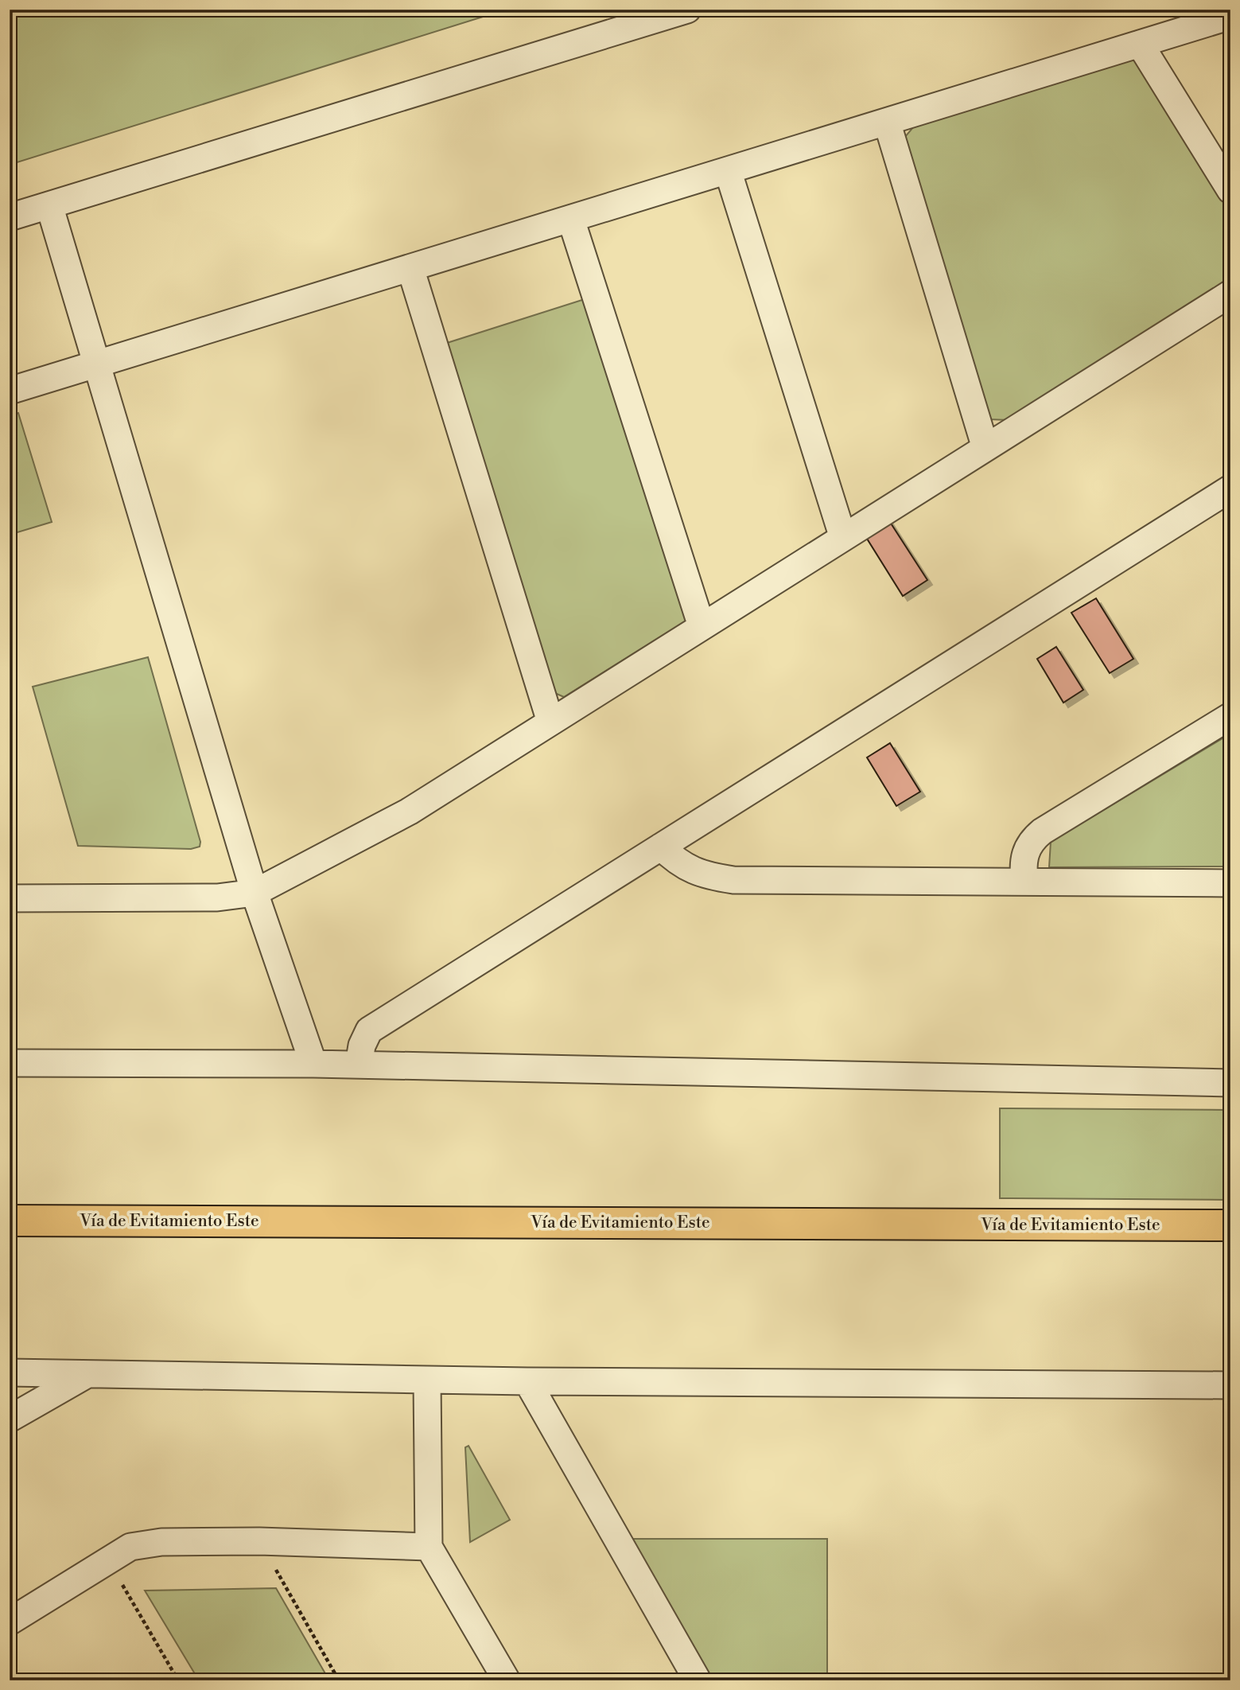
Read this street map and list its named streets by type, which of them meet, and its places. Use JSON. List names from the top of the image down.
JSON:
{
  "streets": {
    "highway": ["Vía de Evitamiento Este"]
  }
}
